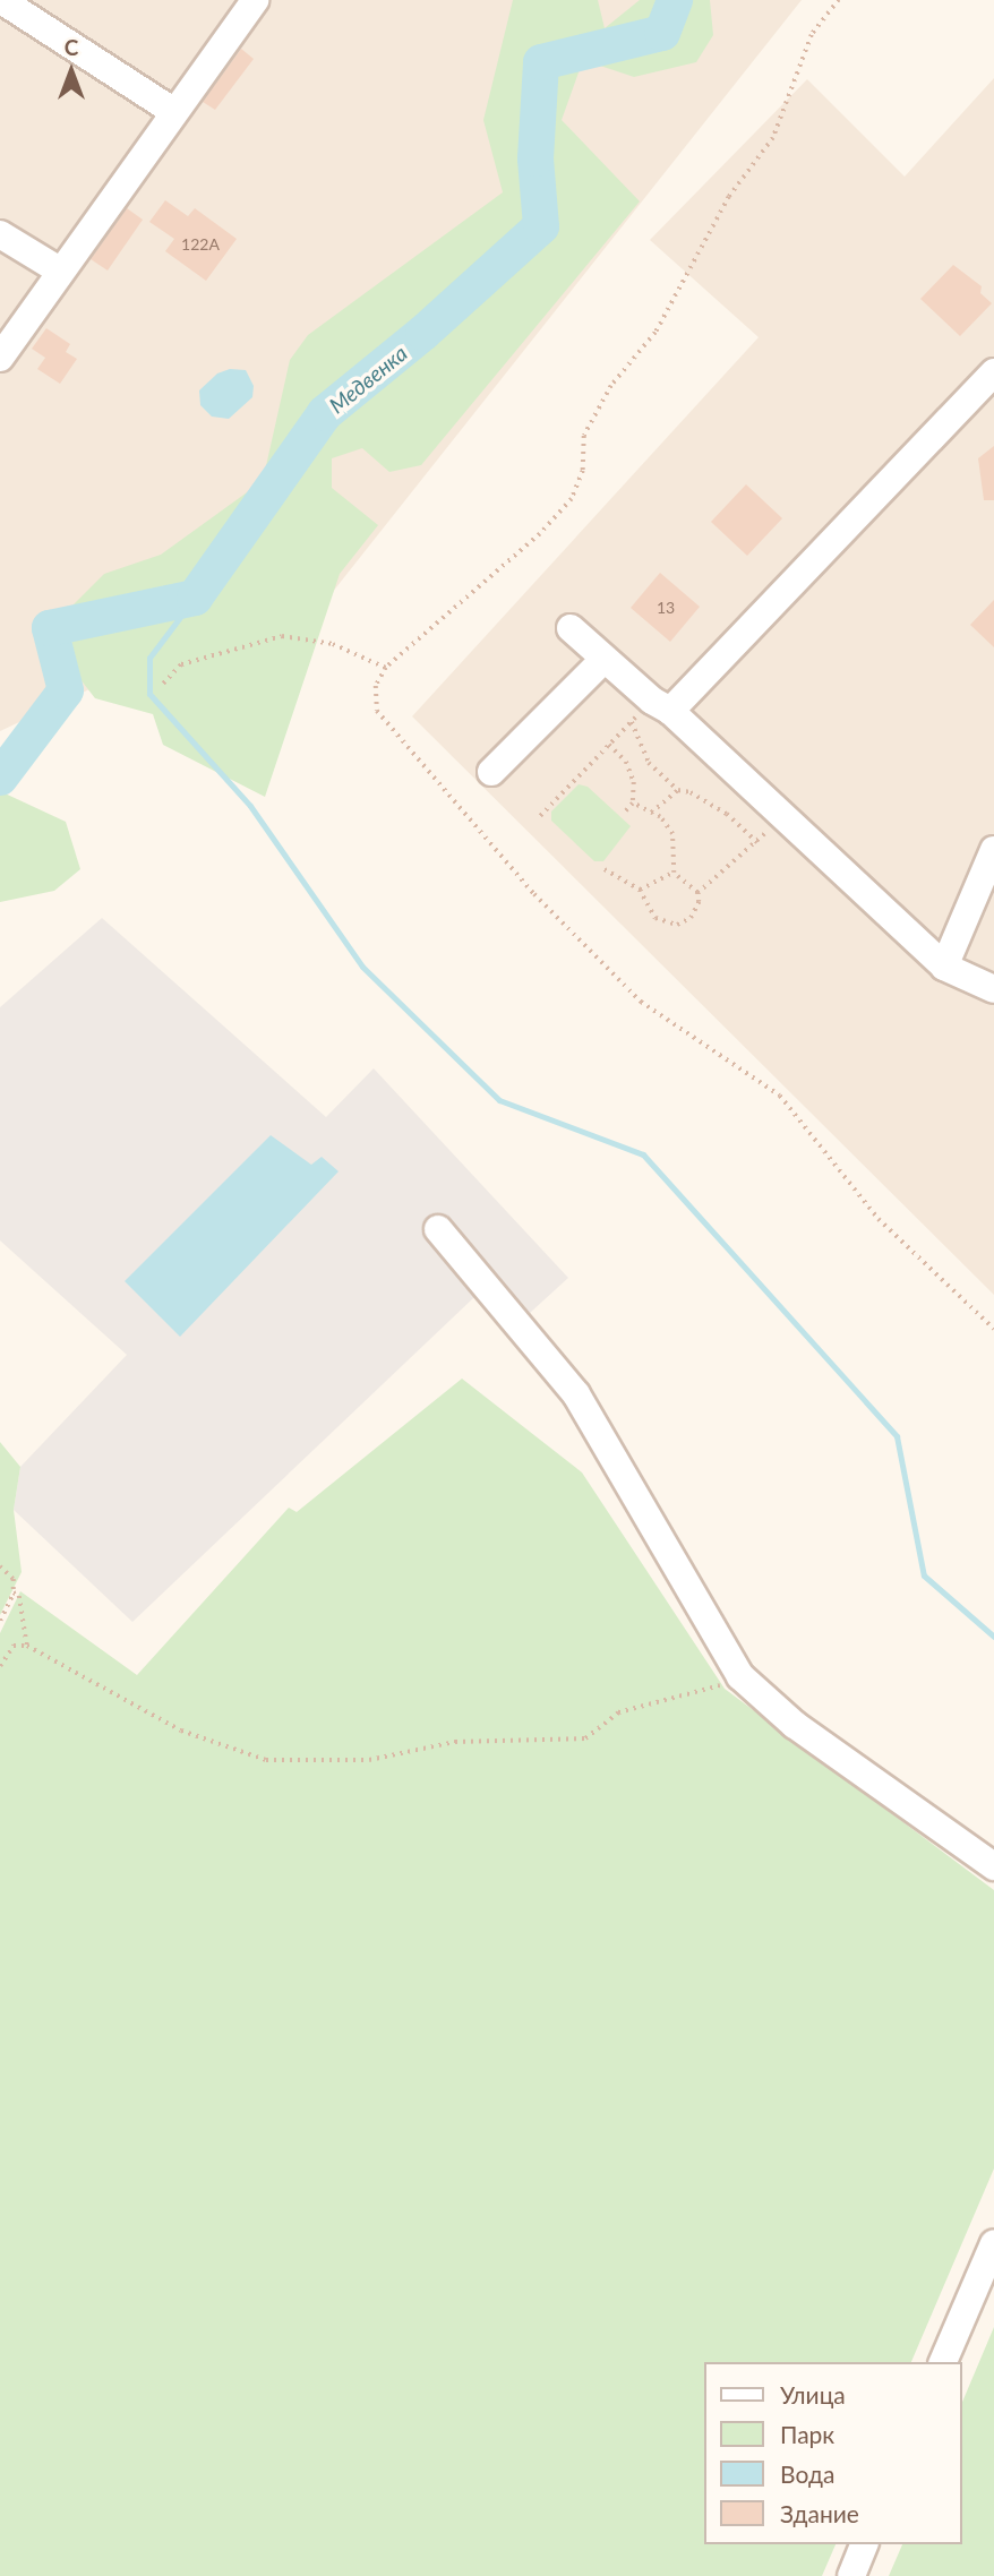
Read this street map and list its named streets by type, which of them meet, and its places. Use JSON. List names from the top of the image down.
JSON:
{
  "water": ["Медвенка"],
  "house_numbers": ["122А", "13"],
  "legend": [
    "Улица",
    "Парк",
    "Вода",
    "Здание"
  ],
  "north": "top"
}
